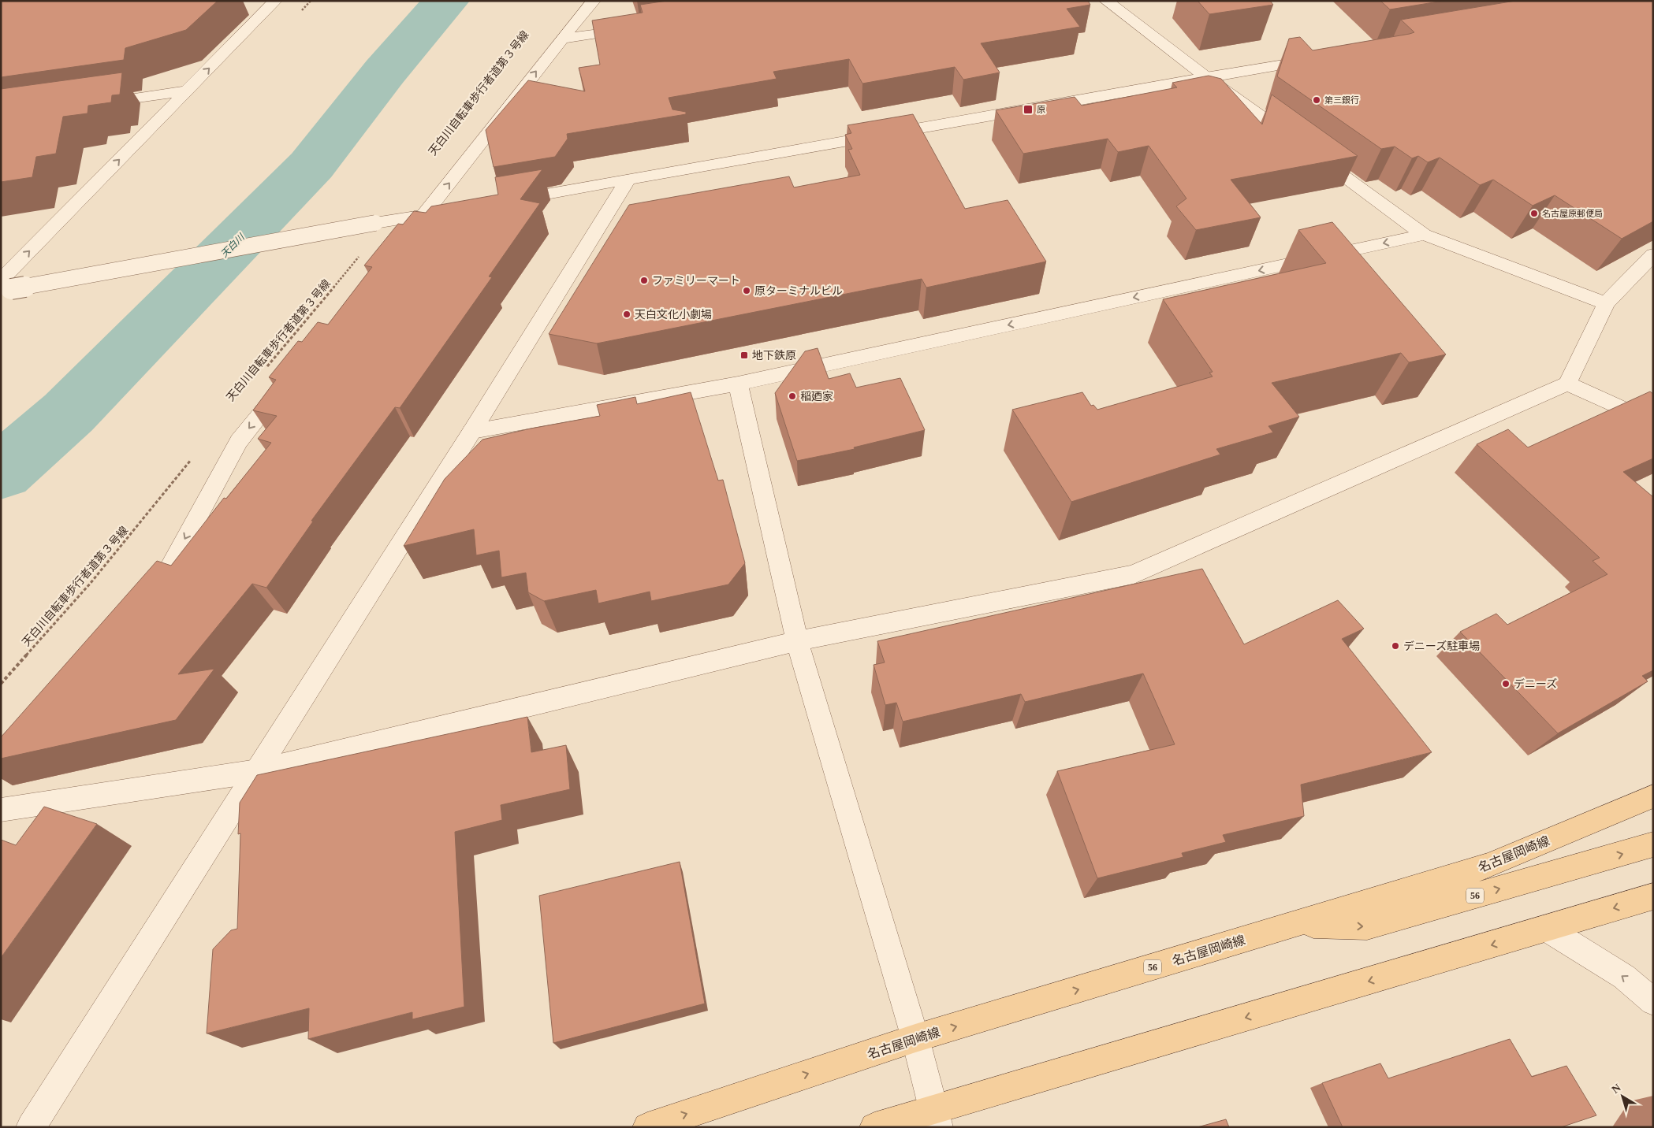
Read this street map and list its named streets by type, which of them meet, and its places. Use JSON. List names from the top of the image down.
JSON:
{
  "streets": {
    "main road": ["名古屋岡崎線", "56"],
    "path": ["天白川自転車歩行者道第３号線"]
  },
  "crossings": [
    ["名古屋岡崎線", "56"]
  ],
  "water": ["天白川"],
  "places": {
    "other": [
      "第三銀行",
      "名古屋原郵便局",
      "ファミリーマート",
      "原ターミナルビル",
      "天白文化小劇場",
      "稲廼家",
      "デニーズ駐車場",
      "デニーズ"
    ],
    "transit": ["原", "地下鉄原"]
  },
  "north": "top left"
}
